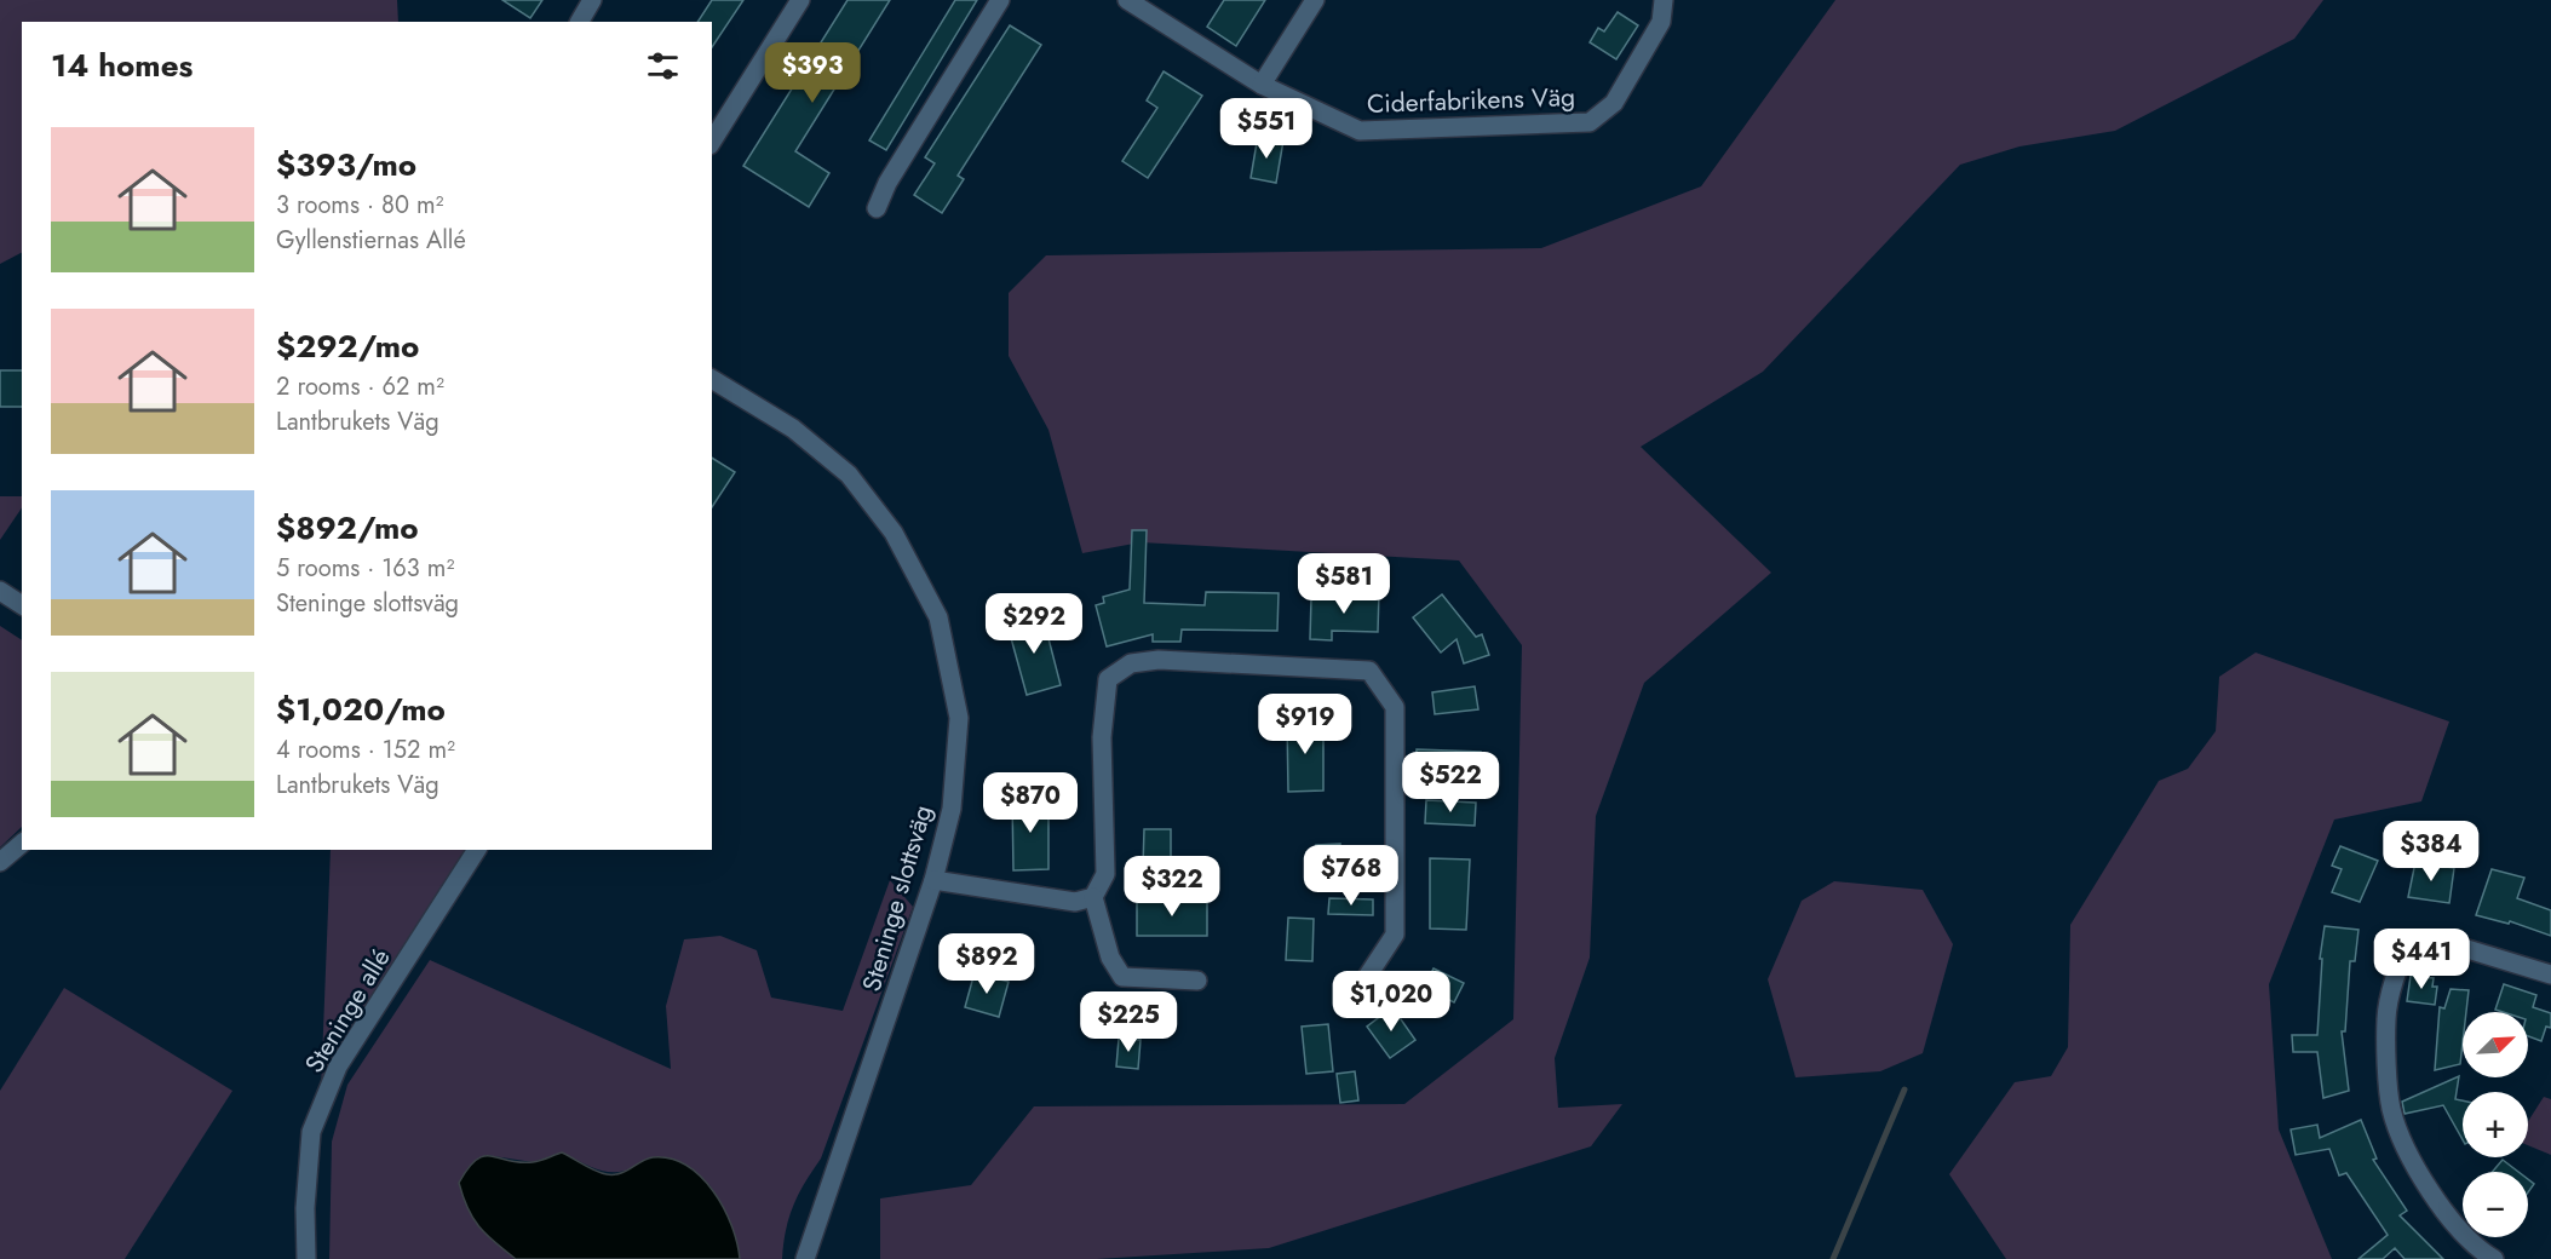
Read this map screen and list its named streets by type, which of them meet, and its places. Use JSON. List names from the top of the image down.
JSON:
{
  "streets": {
    "street": ["Ciderfabrikens Väg", "Steninge slottsväg", "Steninge allé"]
  },
  "north": "top right",
  "page": {
    "heading": "14 homes",
    "price": [
      "$393",
      "$551",
      "$581",
      "$292",
      "$919",
      "$522",
      "$870",
      "$384",
      "$768",
      "$322",
      "$441",
      "$892",
      "$1,020",
      "$225"
    ],
    "list": [
      {
        "name": "$393/mo",
        "note": "3 rooms · 80 m² · Gyllenstiernas Allé"
      },
      {
        "name": "$292/mo",
        "note": "2 rooms · 62 m² · Lantbrukets Väg"
      },
      {
        "name": "$892/mo",
        "note": "5 rooms · 163 m² · Steninge slottsväg"
      },
      {
        "name": "$1,020/mo",
        "note": "4 rooms · 152 m² · Lantbrukets Väg"
      }
    ],
    "map_buttons": ["+", "−"]
  }
}
